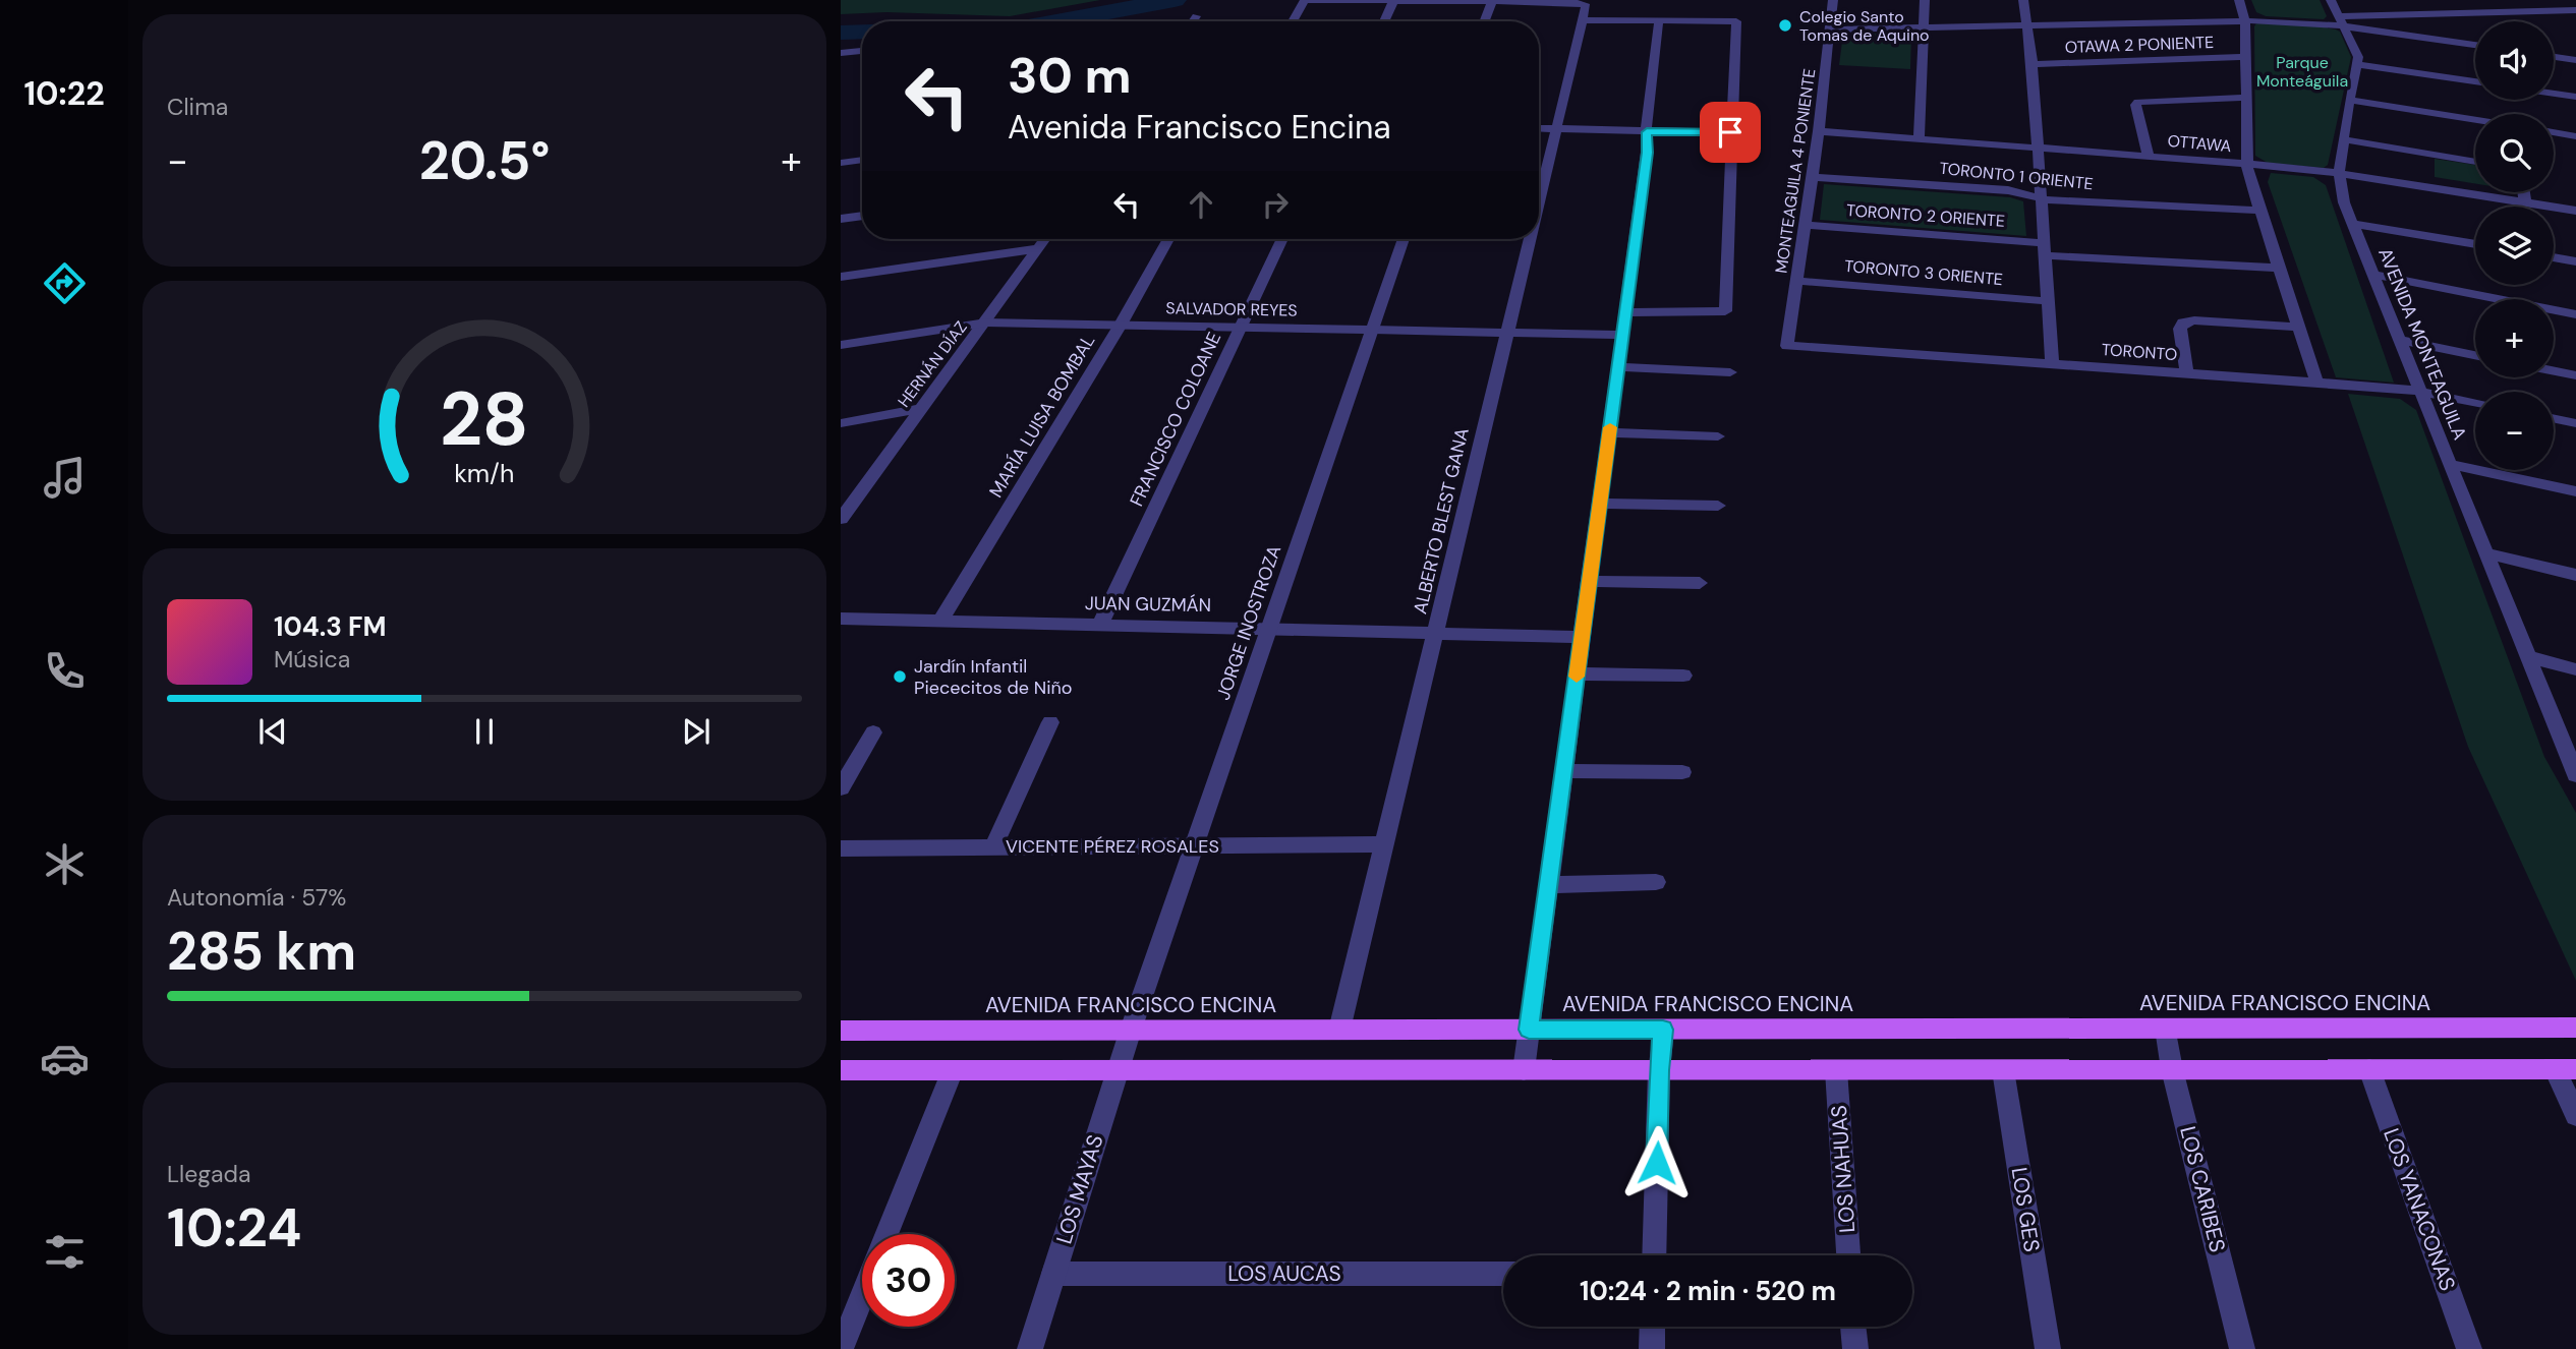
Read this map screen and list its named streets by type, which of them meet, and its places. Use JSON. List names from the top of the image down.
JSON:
{
  "streets": {
    "main road": ["AVENIDA FRANCISCO ENCINA"],
    "street": [
      "OTAWA 2 PONIENTE",
      "OTTAWA",
      "MONTEAGUILA 4 PONIENTE",
      "TORONTO 1 ORIENTE",
      "TORONTO 2 ORIENTE",
      "TORONTO 3 ORIENTE",
      "SALVADOR REYES",
      "AVENIDA MONTEAGUILA",
      "TORONTO",
      "HERNÁN DÍAZ",
      "MARÍA LUISA BOMBAL",
      "FRANCISCO COLOANE",
      "ALBERTO BLEST GANA",
      "JUAN GUZMÁN",
      "JORGE INOSTROZA",
      "VICENTE PÉREZ ROSALES",
      "LOS NAHUAS",
      "LOS MAYAS",
      "LOS CARIBES",
      "LOS GES",
      "LOS YANACONAS",
      "LOS AUCAS"
    ]
  },
  "crossings": [
    ["OTTAWA", "MONTEAGUILA 4 PONIENTE"],
    ["OTTAWA", "AVENIDA MONTEAGUILA"],
    ["MONTEAGUILA 4 PONIENTE", "TORONTO 1 ORIENTE"],
    ["MONTEAGUILA 4 PONIENTE", "TORONTO 2 ORIENTE"],
    ["MONTEAGUILA 4 PONIENTE", "TORONTO 3 ORIENTE"],
    ["MONTEAGUILA 4 PONIENTE", "TORONTO"],
    ["SALVADOR REYES", "HERNÁN DÍAZ"],
    ["SALVADOR REYES", "MARÍA LUISA BOMBAL"],
    ["SALVADOR REYES", "FRANCISCO COLOANE"],
    ["SALVADOR REYES", "ALBERTO BLEST GANA"],
    ["SALVADOR REYES", "JORGE INOSTROZA"],
    ["AVENIDA MONTEAGUILA", "TORONTO"],
    ["MARÍA LUISA BOMBAL", "JUAN GUZMÁN"],
    ["FRANCISCO COLOANE", "JUAN GUZMÁN"],
    ["ALBERTO BLEST GANA", "JUAN GUZMÁN"],
    ["ALBERTO BLEST GANA", "VICENTE PÉREZ ROSALES"],
    ["ALBERTO BLEST GANA", "AVENIDA FRANCISCO ENCINA"],
    ["JUAN GUZMÁN", "JORGE INOSTROZA"],
    ["JORGE INOSTROZA", "VICENTE PÉREZ ROSALES"],
    ["JORGE INOSTROZA", "AVENIDA FRANCISCO ENCINA"],
    ["JORGE INOSTROZA", "LOS MAYAS"],
    ["AVENIDA FRANCISCO ENCINA", "LOS MAYAS"],
    ["AVENIDA FRANCISCO ENCINA", "LOS CARIBES"],
    ["LOS MAYAS", "LOS AUCAS"]
  ],
  "parks": ["Parque Monteáguila"],
  "places": ["Colegio Santo Tomas de Aquino", "Jardín Infantil Piececitos de Niño"],
  "page": {
    "tabs": "10:22",
    "tile": [
      "Clima",
      ["Autonomía · 57%", "285 km"],
      ["Llegada", "10:24"]
    ],
    "map_buttons": ["+", "−"],
    "turn": ["30 m", "Avenida Francisco Encina"],
    "heat": ["−", "20.5°", "+"],
    "song": ["104.3 FM", "Música"],
    "limit": "30",
    "trip": "10:24 · 2 min · 520 m",
    "gauge": ["28", "km/h"]
  }
}
